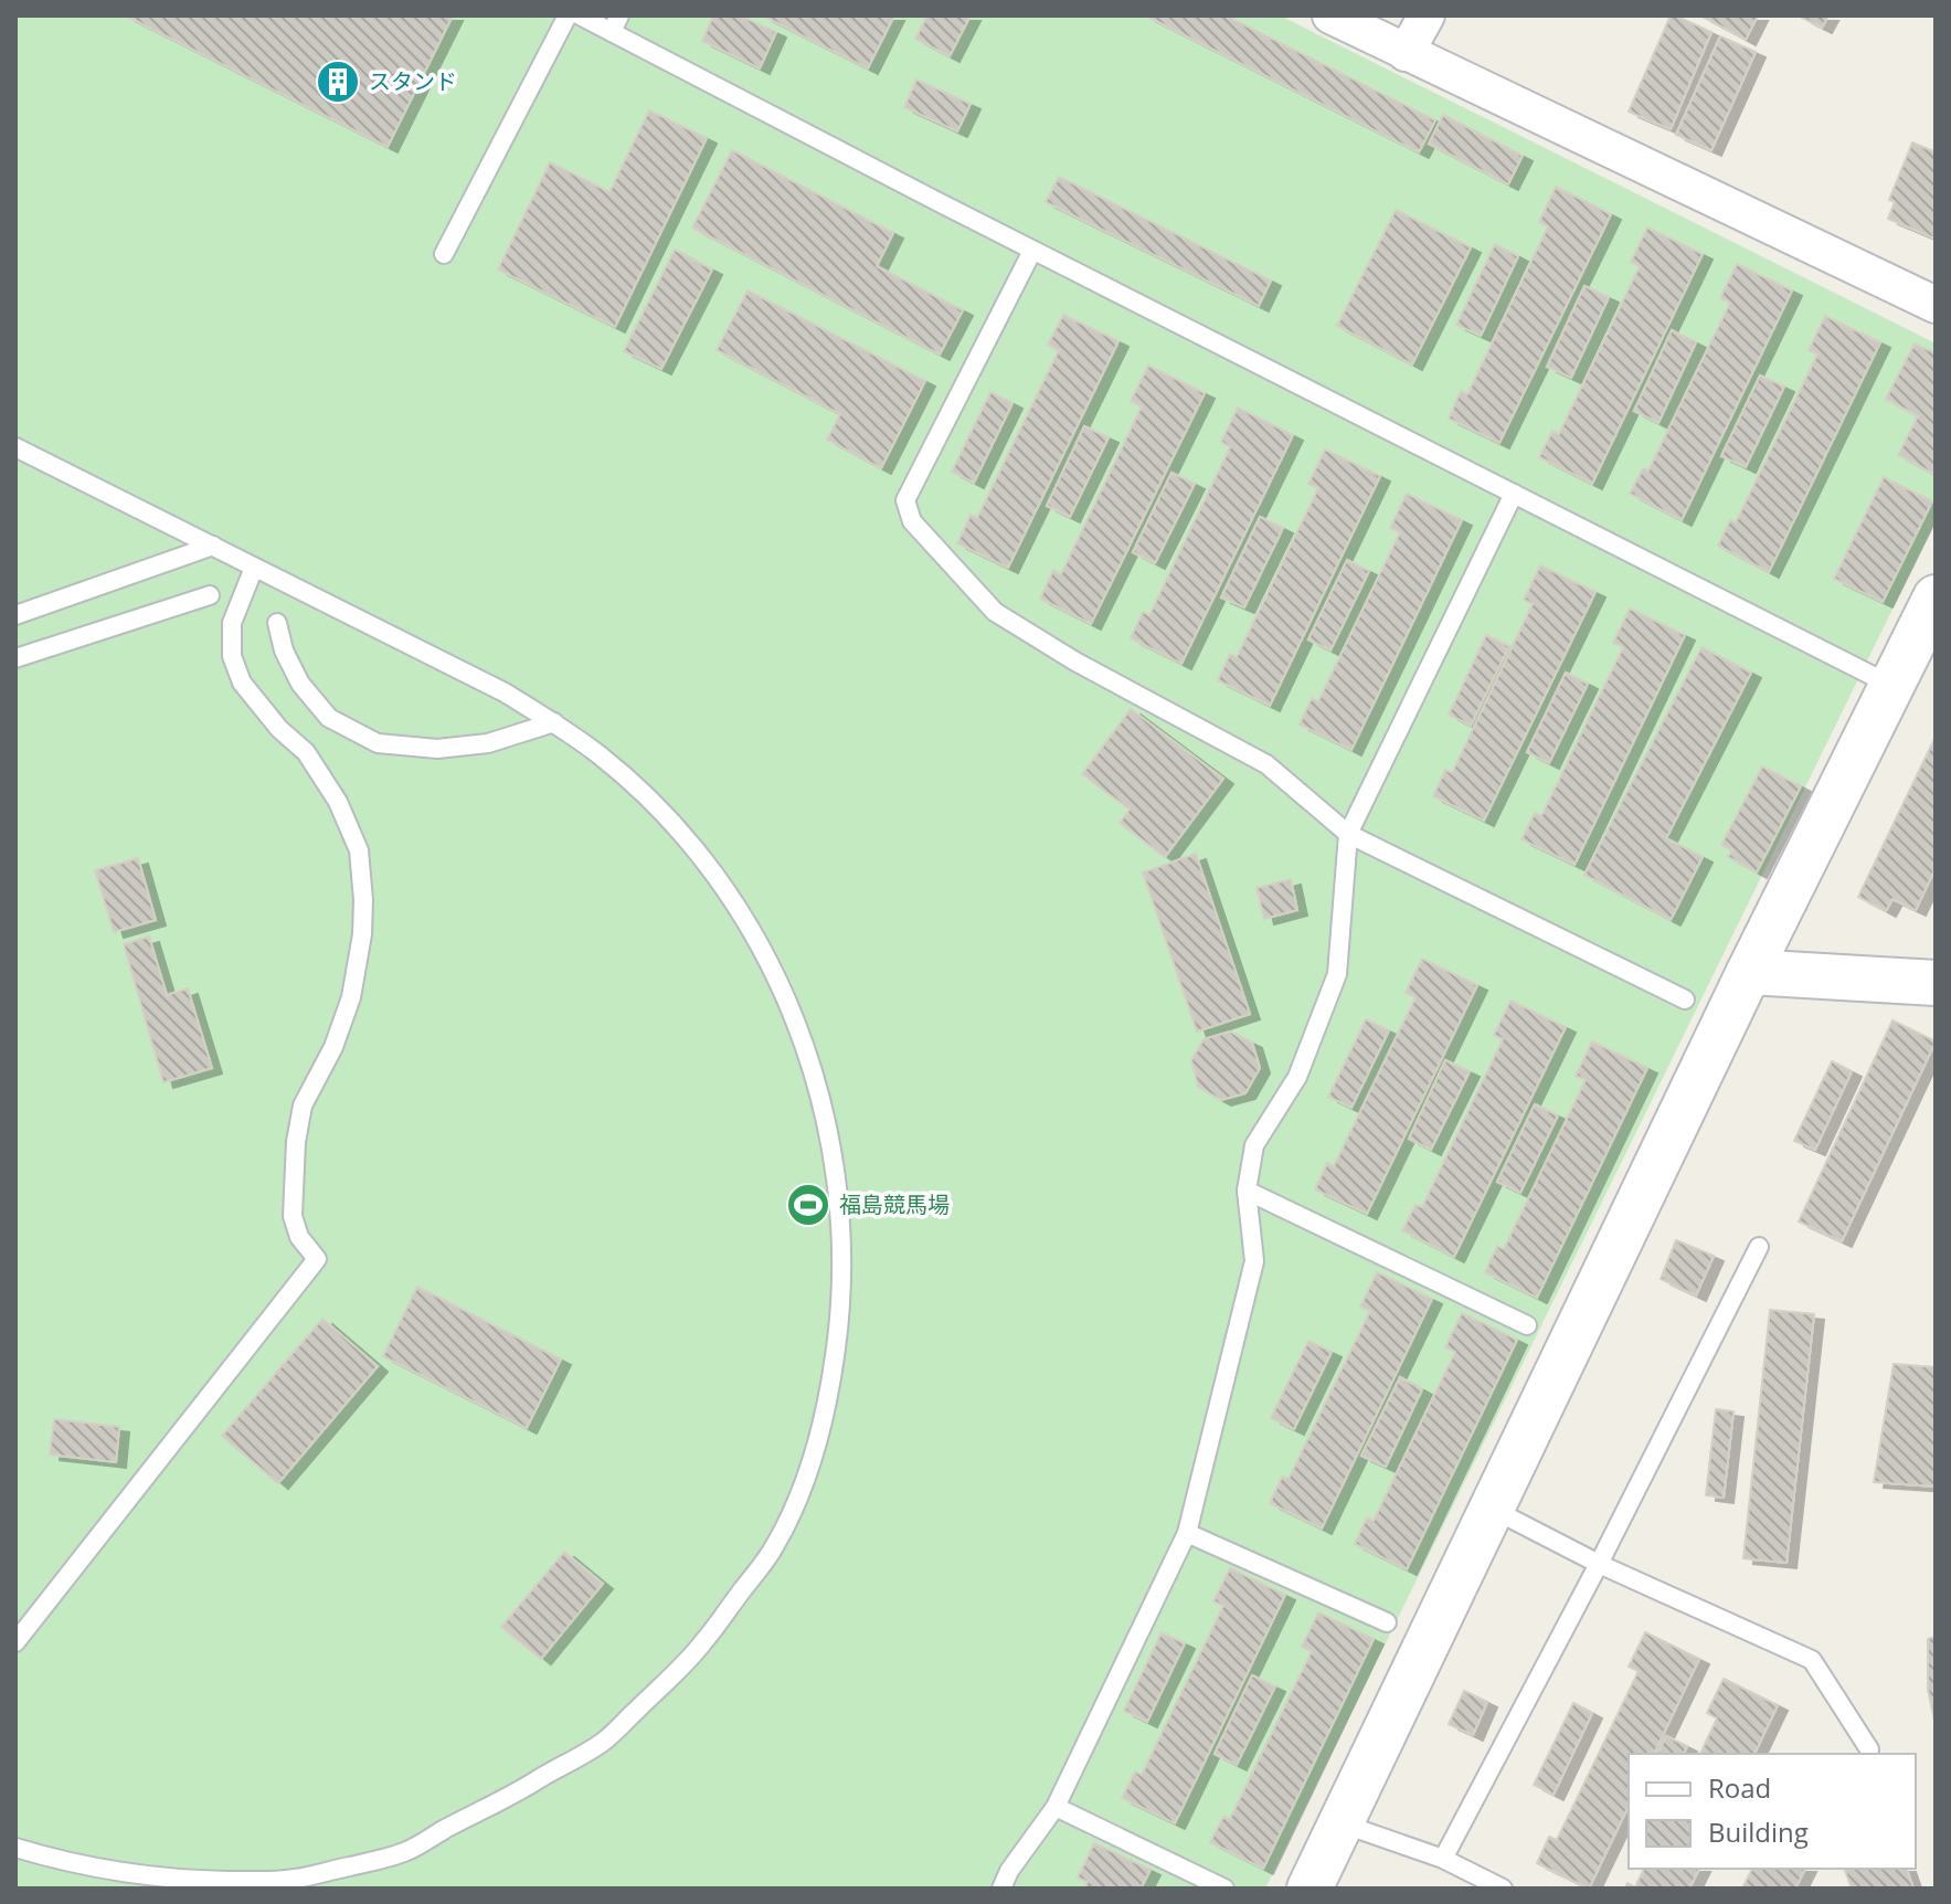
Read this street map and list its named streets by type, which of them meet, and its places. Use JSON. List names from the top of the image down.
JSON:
{
  "places": {
    "building": ["スタンド"],
    "sports": ["福島競馬場"]
  },
  "legend": ["Road", "Building"]
}
